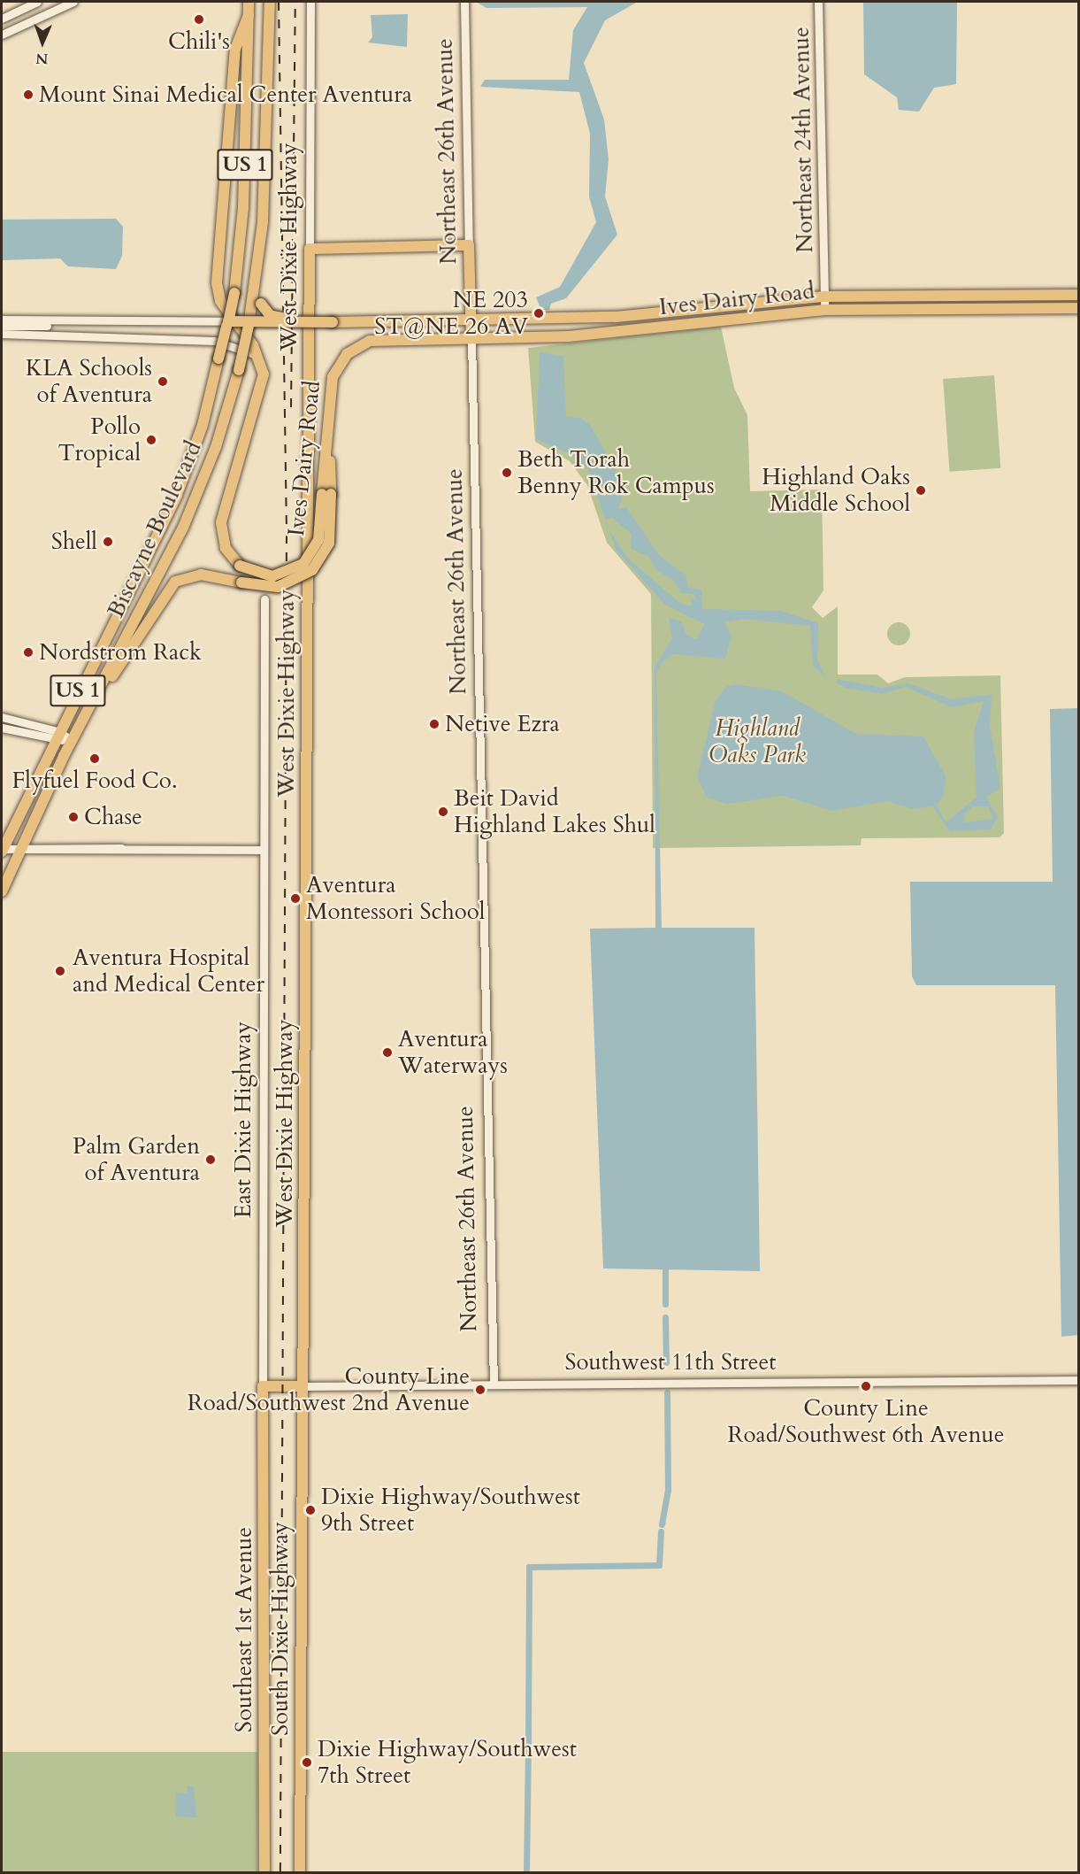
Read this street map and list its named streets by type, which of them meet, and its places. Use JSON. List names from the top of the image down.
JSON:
{
  "streets": {
    "main road": [
      "Northeast 26th Avenue",
      "US 1",
      "West Dixie Highway",
      "Ives Dairy Road",
      "Biscayne Boulevard",
      "Southwest 11th Street",
      "South Dixie Highway",
      "Southeast 1st Avenue"
    ],
    "street": ["Northeast 24th Avenue", "East Dixie Highway"]
  },
  "crossings": [
    ["Northeast 24th Avenue", "Ives Dairy Road"],
    ["Northeast 26th Avenue", "Ives Dairy Road"],
    ["Northeast 26th Avenue", "Southwest 11th Street"],
    ["US 1", "Biscayne Boulevard"],
    ["West Dixie Highway", "Southwest 11th Street"],
    ["West Dixie Highway", "South Dixie Highway"],
    ["Ives Dairy Road", "Biscayne Boulevard"],
    ["East Dixie Highway", "Southwest 11th Street"],
    ["East Dixie Highway", "Southeast 1st Avenue"],
    ["Southwest 11th Street", "South Dixie Highway"],
    ["Southwest 11th Street", "Southeast 1st Avenue"]
  ],
  "parks": ["Highland Oaks Park"],
  "places": [
    "Chili's",
    "Mount Sinai Medical Center Aventura",
    "NE 203 ST@NE 26 AV",
    "KLA Schools of Aventura",
    "Pollo Tropical",
    "Beth Torah Benny Rok Campus",
    "Highland Oaks Middle School",
    "Shell",
    "Nordstrom Rack",
    "Netive Ezra",
    "Flyfuel Food Co.",
    "Beit David Highland Lakes Shul",
    "Chase",
    "Aventura Montessori School",
    "Aventura Hospital and Medical Center",
    "Aventura Waterways",
    "Palm Garden of Aventura",
    "County Line Road/Southwest 6th Avenue",
    "County Line Road/Southwest 2nd Avenue",
    "Dixie Highway/Southwest 9th Street",
    "Dixie Highway/Southwest 7th Street"
  ],
  "north": "bottom"
}
